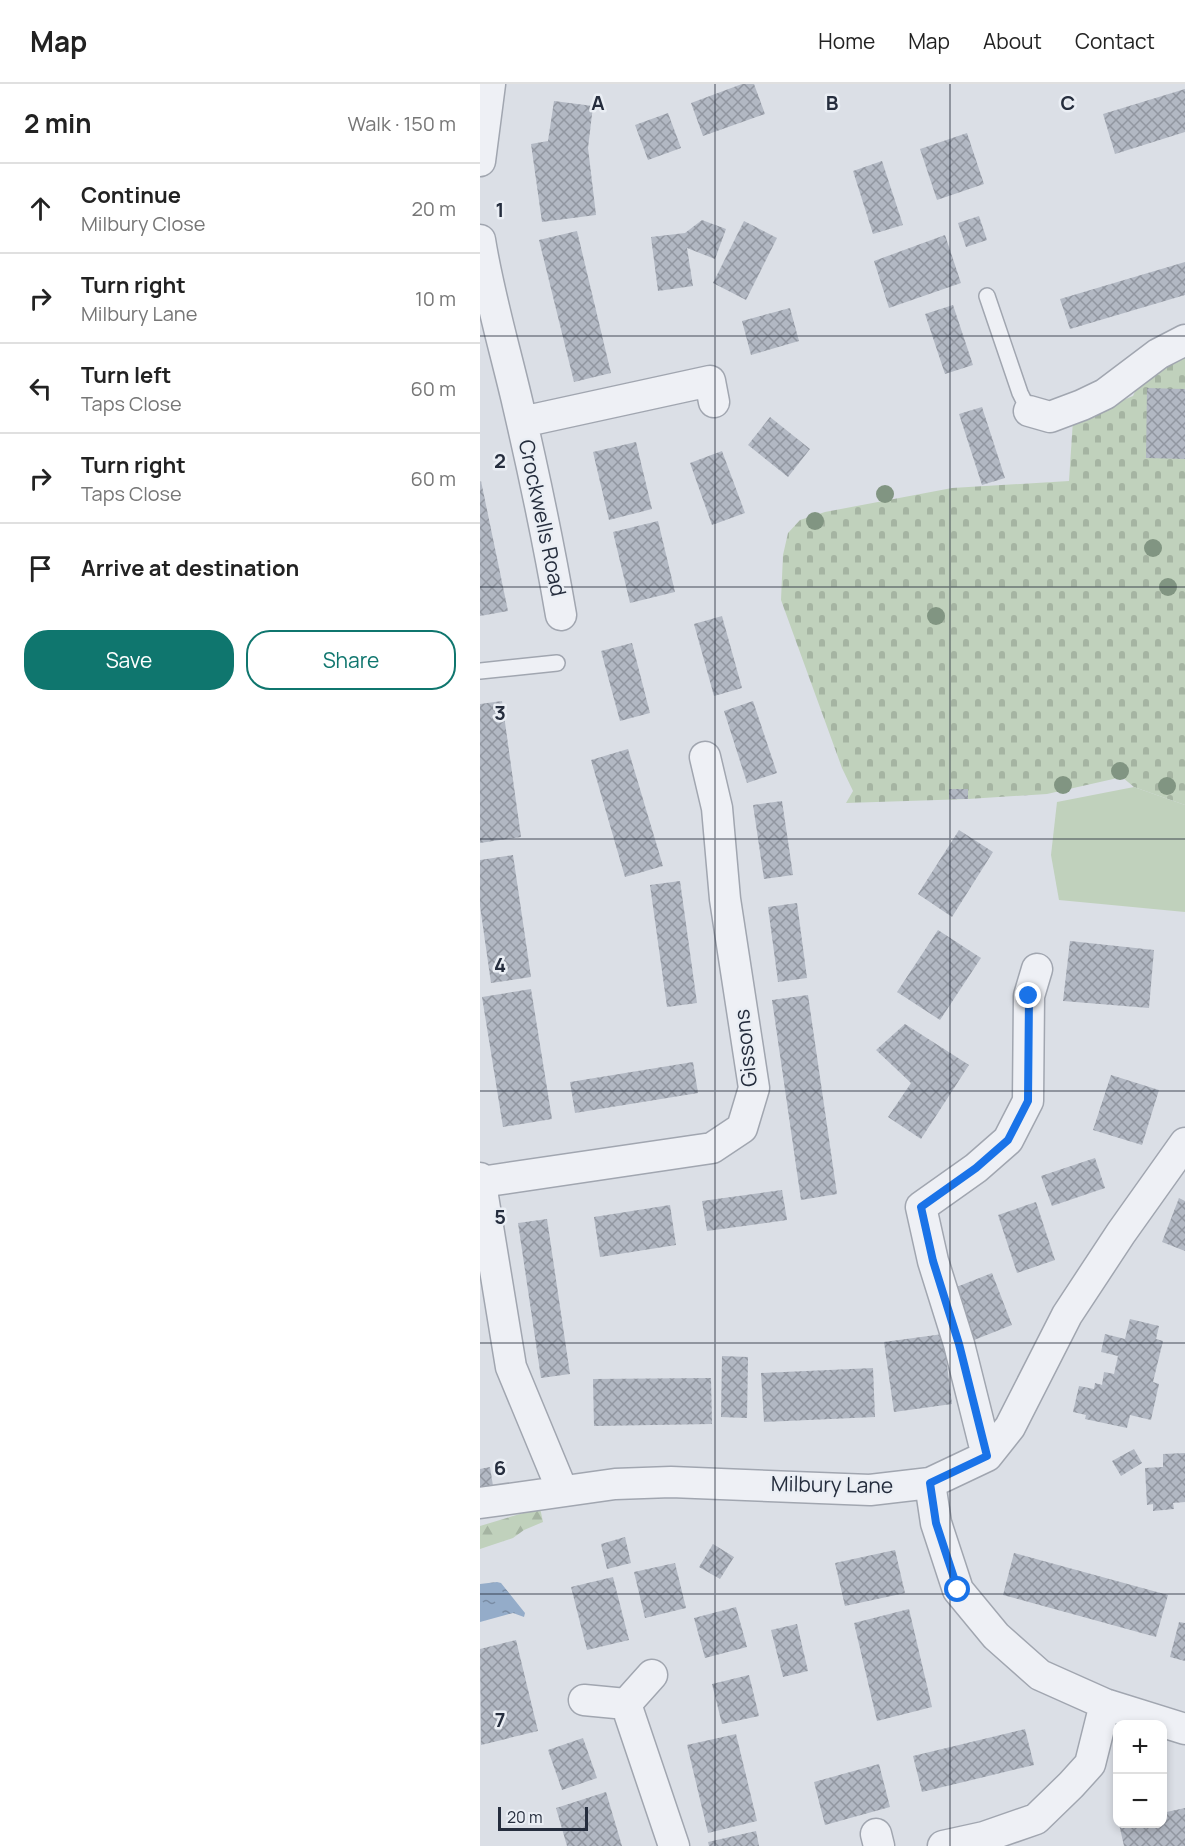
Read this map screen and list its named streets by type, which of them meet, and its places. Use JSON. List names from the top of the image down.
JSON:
{
  "streets": {
    "street": ["Crockwells Road", "Gissons", "Milbury Lane"]
  },
  "scale_bar": "20 m",
  "page": {
    "header": "Map",
    "nav": [
      "Home",
      "Map",
      "About",
      "Contact"
    ],
    "heading": ["2 min", "Walk · 150 m"],
    "list": [
      ["Continue", "Milbury Close", "20 m"],
      ["Turn right", "Milbury Lane", "10 m"],
      ["Turn left", "Taps Close", "60 m"],
      ["Turn right", "Taps Close", "60 m"],
      "Arrive at destination"
    ],
    "buttons": ["Save", "Share"],
    "map_buttons": ["+", "−"],
    "scale": "20 m"
  },
  "grid": {
    "columns": ["A", "B", "C"],
    "rows": [
      "1",
      "2",
      "3",
      "4",
      "5",
      "6",
      "7"
    ]
  }
}
